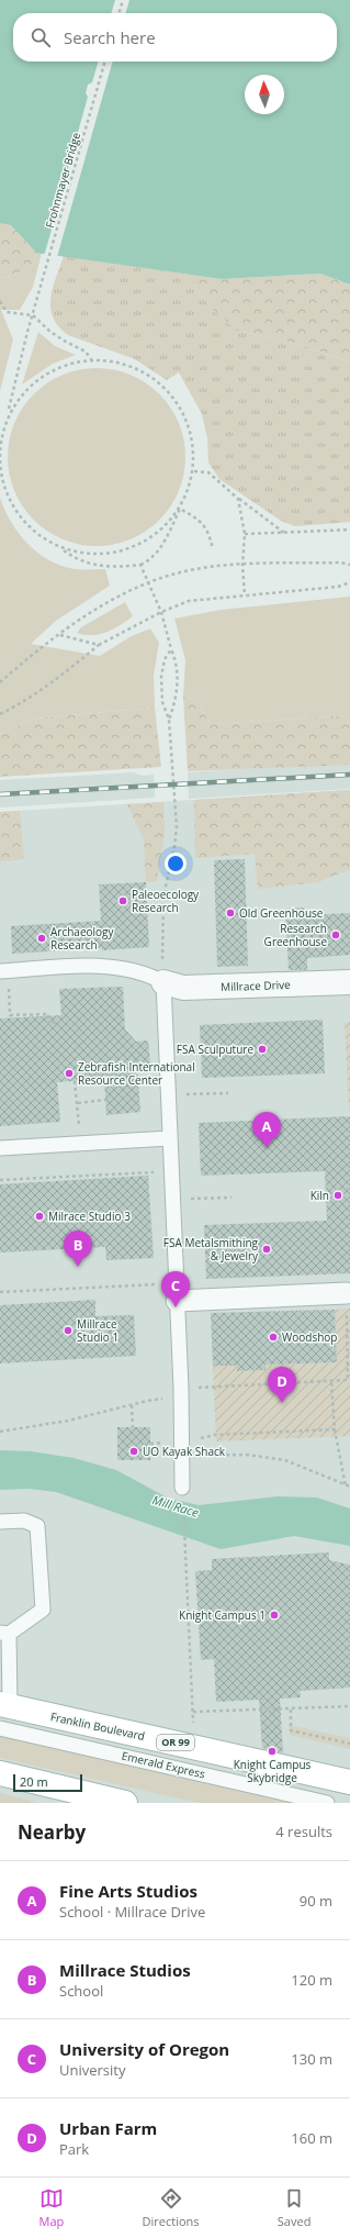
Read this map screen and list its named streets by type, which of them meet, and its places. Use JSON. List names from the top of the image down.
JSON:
{
  "streets": {
    "main road": ["Franklin Boulevard", "OR 99"],
    "street": ["Millrace Drive"],
    "lane": ["Emerald Express"],
    "path": ["Frohnmayer Bridge"]
  },
  "water": ["Mill Race"],
  "places": [
    "Paleoecology Research",
    "Old Greenhouse",
    "Research Greenhouse",
    "Archaeology Research",
    "FSA Sculputure",
    "Zebrafish International Resource Center",
    "Kiln",
    "Milrace Studio 3",
    "FSA Metalsmithing & Jewelry",
    "Millrace Studio 1",
    "Woodshop",
    "UO Kayak Shack",
    "Knight Campus 1",
    "Knight Campus Skybridge"
  ],
  "scale_bar": "20 m",
  "north": "top",
  "page": {
    "search": "Search here",
    "pins": [
      "A",
      "B",
      "C",
      "D"
    ],
    "scale": "20 m",
    "heading": ["Nearby", "4 results"],
    "list": [
      {
        "mark": "A",
        "name": "Fine Arts Studios",
        "note": "School · Millrace Drive",
        "value": "90 m"
      },
      {
        "mark": "B",
        "name": "Millrace Studios",
        "note": "School",
        "value": "120 m"
      },
      {
        "mark": "C",
        "name": "University of Oregon",
        "note": "University",
        "value": "130 m"
      },
      {
        "mark": "D",
        "name": "Urban Farm",
        "note": "Park",
        "value": "160 m"
      }
    ],
    "nav": ["Map", "Directions", "Saved"]
  }
}
